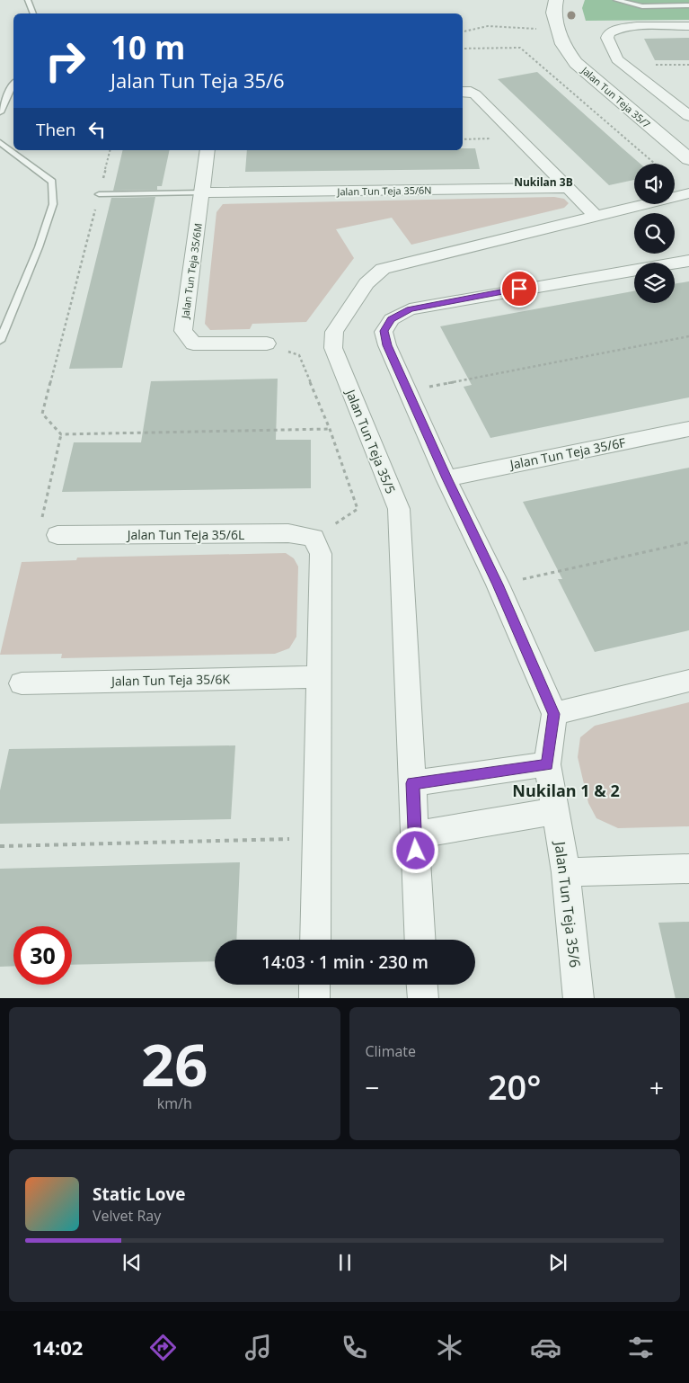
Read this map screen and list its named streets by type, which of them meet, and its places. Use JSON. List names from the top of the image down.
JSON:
{
  "streets": {
    "street": [
      "Jalan Tun Teja 35/7",
      "Jalan Tun Teja 35/6N",
      "Jalan Tun Teja 35/6M",
      "Jalan Tun Teja 35/5",
      "Jalan Tun Teja 35/6F",
      "Jalan Tun Teja 35/6L",
      "Jalan Tun Teja 35/6K",
      "Jalan Tun Teja 35/6"
    ]
  },
  "crossings": [
    ["Jalan Tun Teja 35/6N", "Jalan Tun Teja 35/6M"]
  ],
  "districts": ["Nukilan 3B", "Nukilan 1 & 2"],
  "page": {
    "turn": ["10 m", "Jalan Tun Teja 35/6"],
    "then": "Then",
    "limit": "30",
    "trip": "14:03 · 1 min · 230 m",
    "tile": [
      ["26", "km/h"],
      "Climate"
    ],
    "heat": ["−", "20°", "+"],
    "song": ["Static Love", "Velvet Ray"],
    "tabs": "14:02"
  }
}
